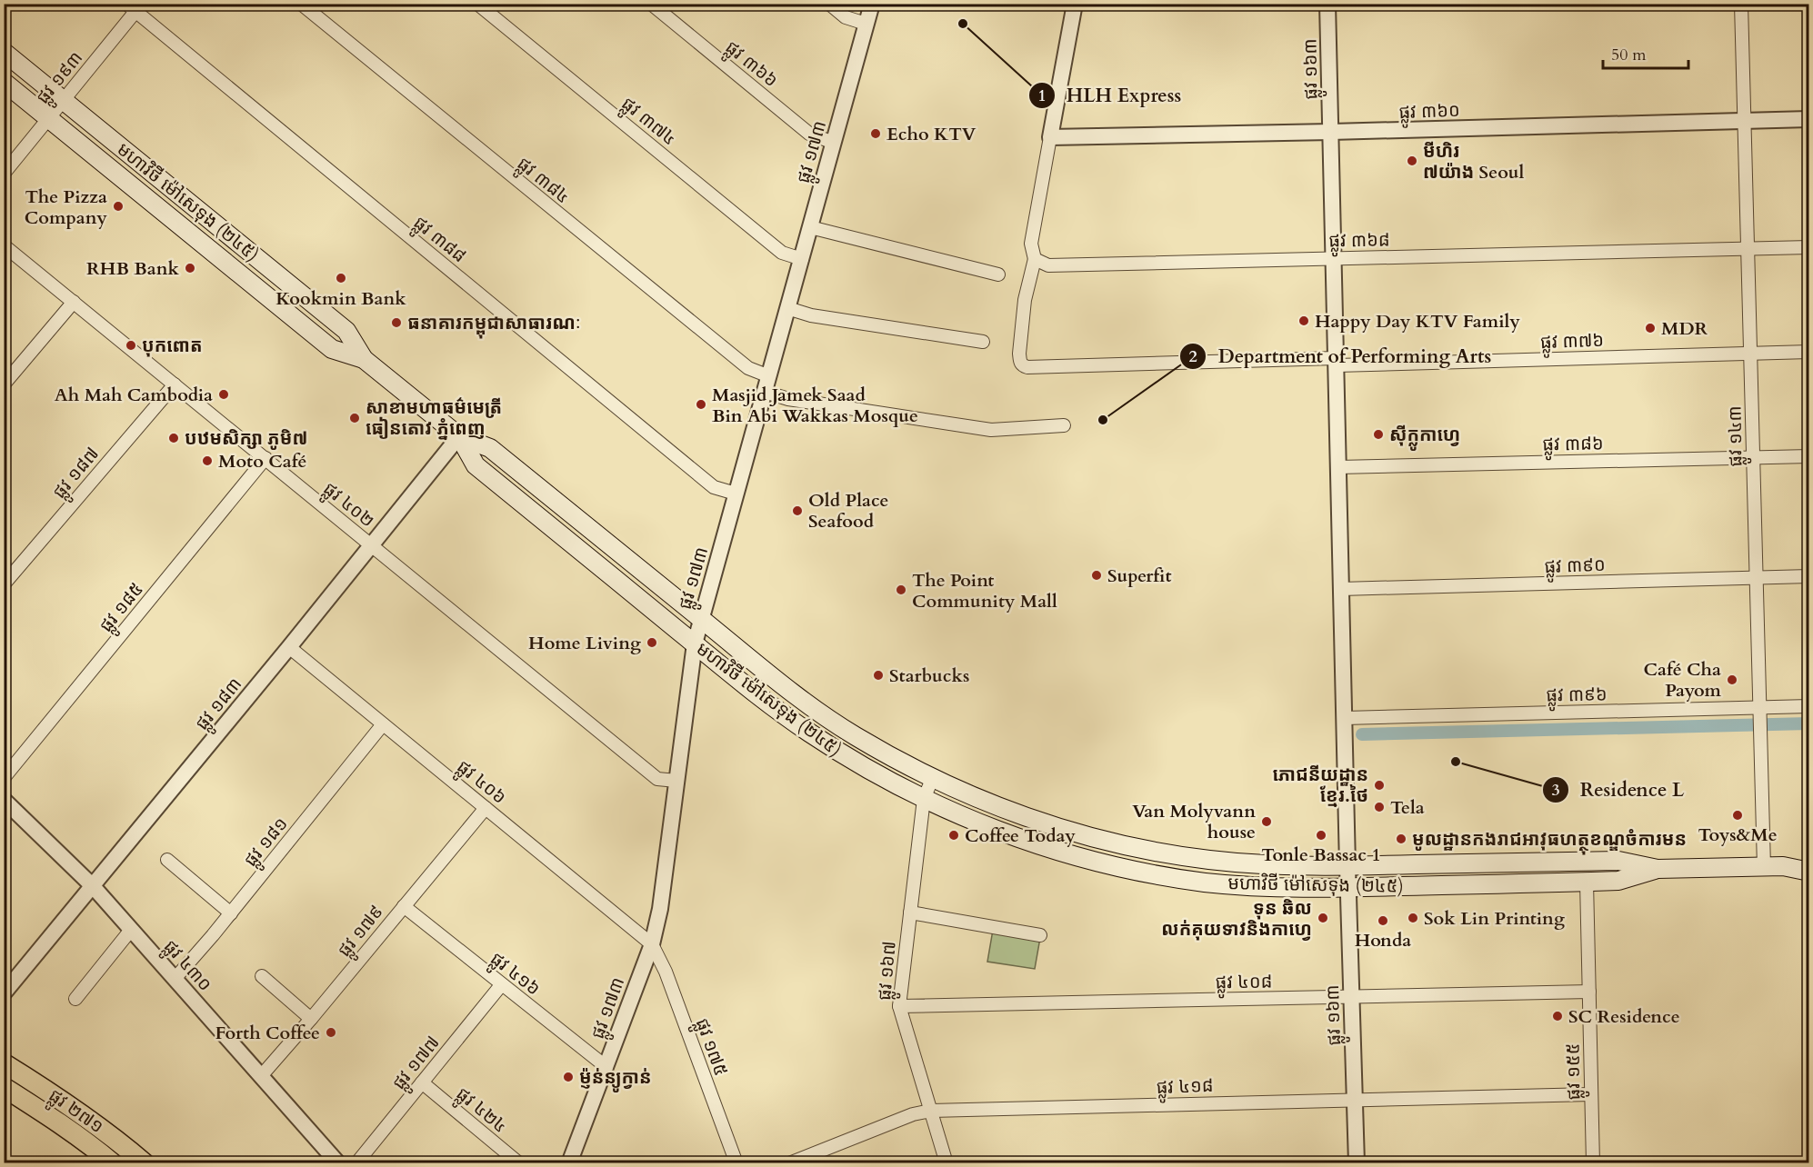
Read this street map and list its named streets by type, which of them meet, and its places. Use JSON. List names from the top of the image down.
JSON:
{
  "streets": {
    "main road": ["មហាវិថី ម៉ៅសេទុង (២៤៥)", "ផ្លូវ ២៧១"],
    "street": [
      "ផ្លូវ ៣៦៦",
      "ផ្លូវ ១៦៣",
      "ផ្លូវ ១៩៣",
      "ផ្លូវ ៣៦០",
      "ផ្លូវ ៣៧៤",
      "ផ្លូវ ១៧៣",
      "ផ្លូវ ៣៨៤",
      "ផ្លូវ ៣៨៨",
      "ផ្លូវ ៣៦៨",
      "ផ្លូវ ៣៧៦",
      "ផ្លូវ ១៤៣",
      "ផ្លូវ ៣៨៦",
      "ផ្លូវ ១៨៧",
      "ផ្លូវ ៤០២",
      "ផ្លូវ ៣៩០",
      "ផ្លូវ ១៨៥",
      "ផ្លូវ ៣៩៦",
      "ផ្លូវ ១៨៣",
      "ផ្លូវ ៤០៦",
      "ផ្លូវ ១៨១",
      "ផ្លូវ ១៧៩",
      "ផ្លូវ ៤៣០",
      "ផ្លូវ ១៦៧",
      "ផ្លូវ ៤១៦",
      "ផ្លូវ ៤០៨",
      "ផ្លូវ ១៧៥",
      "ផ្លូវ ១៧៧",
      "ផ្លូវ ១៥៥",
      "ផ្លូវ ៤១៨",
      "ផ្លូវ ៤២៤"
    ]
  },
  "crossings": [
    ["ផ្លូវ ៣៦៦", "ផ្លូវ ១៧៣"],
    ["ផ្លូវ ១៦៣", "ផ្លូវ ៣៦០"],
    ["ផ្លូវ ១៦៣", "មហាវិថី ម៉ៅសេទុង (២៤៥)"],
    ["ផ្លូវ ១៦៣", "ផ្លូវ ៣៦៨"],
    ["ផ្លូវ ១៦៣", "ផ្លូវ ៣៧៦"],
    ["ផ្លូវ ១៦៣", "ផ្លូវ ៣៨៦"],
    ["ផ្លូវ ១៦៣", "ផ្លូវ ៣៩០"],
    ["ផ្លូវ ១៦៣", "ផ្លូវ ៣៩៦"],
    ["ផ្លូវ ១៦៣", "ផ្លូវ ៤០៨"],
    ["ផ្លូវ ១៦៣", "ផ្លូវ ៤១៨"],
    ["ផ្លូវ ១៩៣", "មហាវិថី ម៉ៅសេទុង (២៤៥)"],
    ["ផ្លូវ ១៩៣", "ផ្លូវ ៣៨៨"],
    ["ផ្លូវ ៣៦០", "ផ្លូវ ១៤៣"],
    ["ផ្លូវ ៣៧៤", "ផ្លូវ ១៧៣"],
    ["ផ្លូវ ១៧៣", "ផ្លូវ ៣៨៤"],
    ["ផ្លូវ ១៧៣", "មហាវិថី ម៉ៅសេទុង (២៤៥)"],
    ["ផ្លូវ ១៧៣", "ផ្លូវ ៣៨៨"],
    ["ផ្លូវ ១៧៣", "ផ្លូវ ៤០២"],
    ["ផ្លូវ ១៧៣", "ផ្លូវ ៤០៦"],
    ["ផ្លូវ ១៧៣", "ផ្លូវ ៤១៦"],
    ["ផ្លូវ ១៧៣", "ផ្លូវ ១៧៥"],
    ["មហាវិថី ម៉ៅសេទុង (២៤៥)", "ផ្លូវ ១៤៣"],
    ["មហាវិថី ម៉ៅសេទុង (២៤៥)", "ផ្លូវ ១៨៣"],
    ["មហាវិថី ម៉ៅសេទុង (២៤៥)", "ផ្លូវ ១៦៧"],
    ["មហាវិថី ម៉ៅសេទុង (២៤៥)", "ផ្លូវ ១៥៥"],
    ["ផ្លូវ ៣៦៨", "ផ្លូវ ៣៧៦"],
    ["ផ្លូវ ៣៦៨", "ផ្លូវ ១៤៣"],
    ["ផ្លូវ ៣៧៦", "ផ្លូវ ១៤៣"],
    ["ផ្លូវ ១៤៣", "ផ្លូវ ៣៨៦"],
    ["ផ្លូវ ១៤៣", "ផ្លូវ ៣៩០"],
    ["ផ្លូវ ១៤៣", "ផ្លូវ ៣៩៦"],
    ["ផ្លូវ ១៨៧", "ផ្លូវ ៤០២"],
    ["ផ្លូវ ៤០២", "ផ្លូវ ១៨៥"],
    ["ផ្លូវ ៤០២", "ផ្លូវ ១៨៣"],
    ["ផ្លូវ ១៨៣", "ផ្លូវ ៤០៦"],
    ["ផ្លូវ ១៨៣", "ផ្លូវ ៤៣០"],
    ["ផ្លូវ ៤០៦", "ផ្លូវ ១៨១"],
    ["ផ្លូវ ៤០៦", "ផ្លូវ ១៧៩"],
    ["ផ្លូវ ៤០៦", "ផ្លូវ ១៧៥"],
    ["ផ្លូវ ១៨១", "ផ្លូវ ៤៣០"],
    ["ផ្លូវ ១៧៩", "ផ្លូវ ៤៣០"],
    ["ផ្លូវ ១៧៩", "ផ្លូវ ៤១៦"],
    ["ផ្លូវ ១៦៧", "ផ្លូវ ៤០៨"],
    ["ផ្លូវ ១៦៧", "ផ្លូវ ៤១៨"],
    ["ផ្លូវ ៤១៦", "ផ្លូវ ១៧៧"],
    ["ផ្លូវ ៤០៨", "ផ្លូវ ១៥៥"],
    ["ផ្លូវ ១៧៧", "ផ្លូវ ៤២៤"],
    ["ផ្លូវ ១៥៥", "ផ្លូវ ៤១៨"]
  ],
  "places": [
    "HLH Express",
    "Echo KTV",
    "មីហិរ ៧យ៉ាង Seoul",
    "The Pizza Company",
    "RHB Bank",
    "Kookmin Bank",
    "Happy Day KTV Family",
    "ធនាគារកម្ពុជាសាធារណៈ",
    "MDR",
    "បុកពោត",
    "Ah Mah Cambodia",
    "Masjid Jamek Saad Bin Abi Wakkas Mosque",
    "សាខាមហាធម៌មេត្រី ធៀនតោវ ភ្នំពេញ",
    "Department of Performing Arts",
    "ស៊ីក្លូកាហ្វេ",
    "បឋមសិក្សា ភូមិ៧",
    "Moto Café",
    "Old Place Seafood",
    "Superfit",
    "The Point Community Mall",
    "Home Living",
    "Starbucks",
    "Café Cha Payom",
    "Residence L",
    "ភោជនីយដ្ឋាន ខ្មែរ.ថៃ",
    "Tela",
    "Toys&Me",
    "Van Molyvann house",
    "Coffee Today",
    "Tonle Bassac 1",
    "មូលដ្ឋានកងរាជអាវុធហត្ថុខណ្ឌចំការមន",
    "ទុន ឆិល លក់គុយទាវនិងកាហ្វេ",
    "Sok Lin Printing",
    "Honda",
    "SC Residence",
    "Forth Coffee",
    "ម្ញ៉ន់ន្យូក្វាន់"
  ],
  "scale_bar": "50 m"
}
